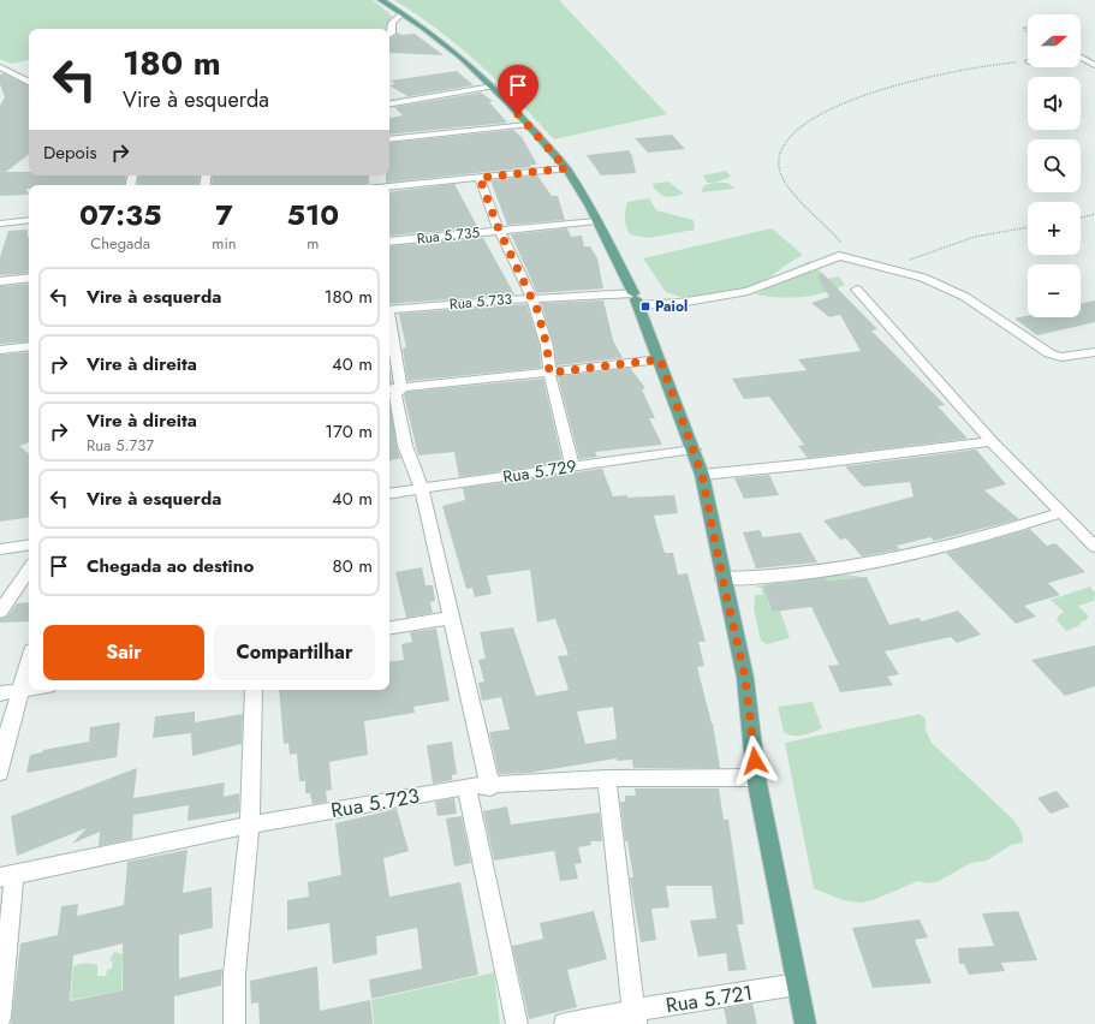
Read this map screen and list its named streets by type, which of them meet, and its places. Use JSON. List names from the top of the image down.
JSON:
{
  "streets": {
    "street": [
      "Rua 5.735",
      "Rua 5.733",
      "Rua 5.729",
      "Rua 5.723",
      "Rua 5.721"
    ]
  },
  "places": {
    "transit": ["Paiol"]
  },
  "north": "right",
  "page": {
    "map_buttons": ["+", "−"],
    "turn": ["180 m", "Vire à esquerda"],
    "then": "Depois",
    "eta": [
      "07:35",
      "Chegada",
      "7",
      "min",
      "510",
      "m"
    ],
    "list": [
      {
        "name": "Vire à esquerda",
        "value": "180 m"
      },
      {
        "name": "Vire à direita",
        "value": "40 m"
      },
      {
        "name": "Vire à direita",
        "note": "Rua 5.737",
        "value": "170 m"
      },
      {
        "name": "Vire à esquerda",
        "value": "40 m"
      },
      {
        "name": "Chegada ao destino",
        "value": "80 m"
      }
    ],
    "buttons": ["Sair", "Compartilhar"]
  }
}
